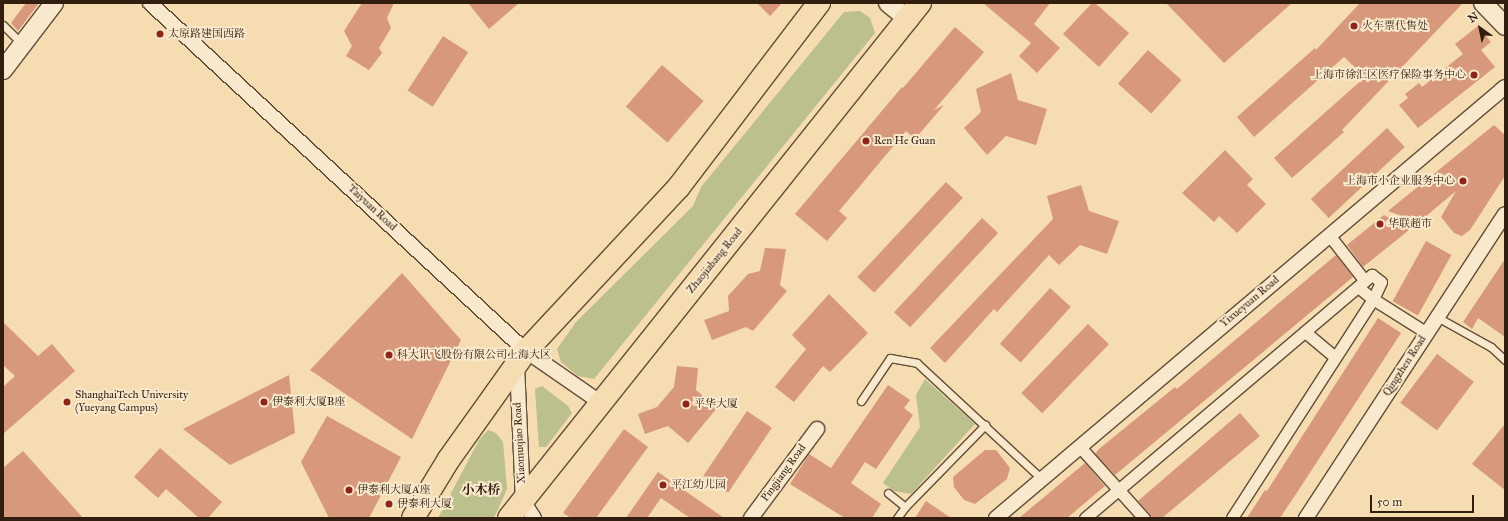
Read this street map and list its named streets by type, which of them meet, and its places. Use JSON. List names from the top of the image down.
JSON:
{
  "streets": {
    "main road": ["Zhaojiabang Road"],
    "street": [
      "Taiyuan Road",
      "Yixueyuan Road",
      "Qingzhen Road",
      "Xiaomuqiao Road",
      "Pingjiang Road"
    ]
  },
  "crossings": [
    ["Taiyuan Road", "Zhaojiabang Road"],
    ["Taiyuan Road", "Xiaomuqiao Road"],
    ["Zhaojiabang Road", "Xiaomuqiao Road"]
  ],
  "districts": ["小木桥"],
  "places": [
    "火车票代售处",
    "太原路建国西路",
    "上海市徐汇区医疗保险事务中心",
    "Ren He Guan",
    "上海市小企业服务中心",
    "华联超市",
    "科大讯飞股份有限公司上海大区",
    "ShanghaiTech University (Yueyang Campus)",
    "伊泰利大厦B座",
    "平华大厦",
    "平江幼儿园",
    "伊泰利大厦A座",
    "伊泰利大厦"
  ],
  "scale_bar": "50 m",
  "north": "top left"
}
